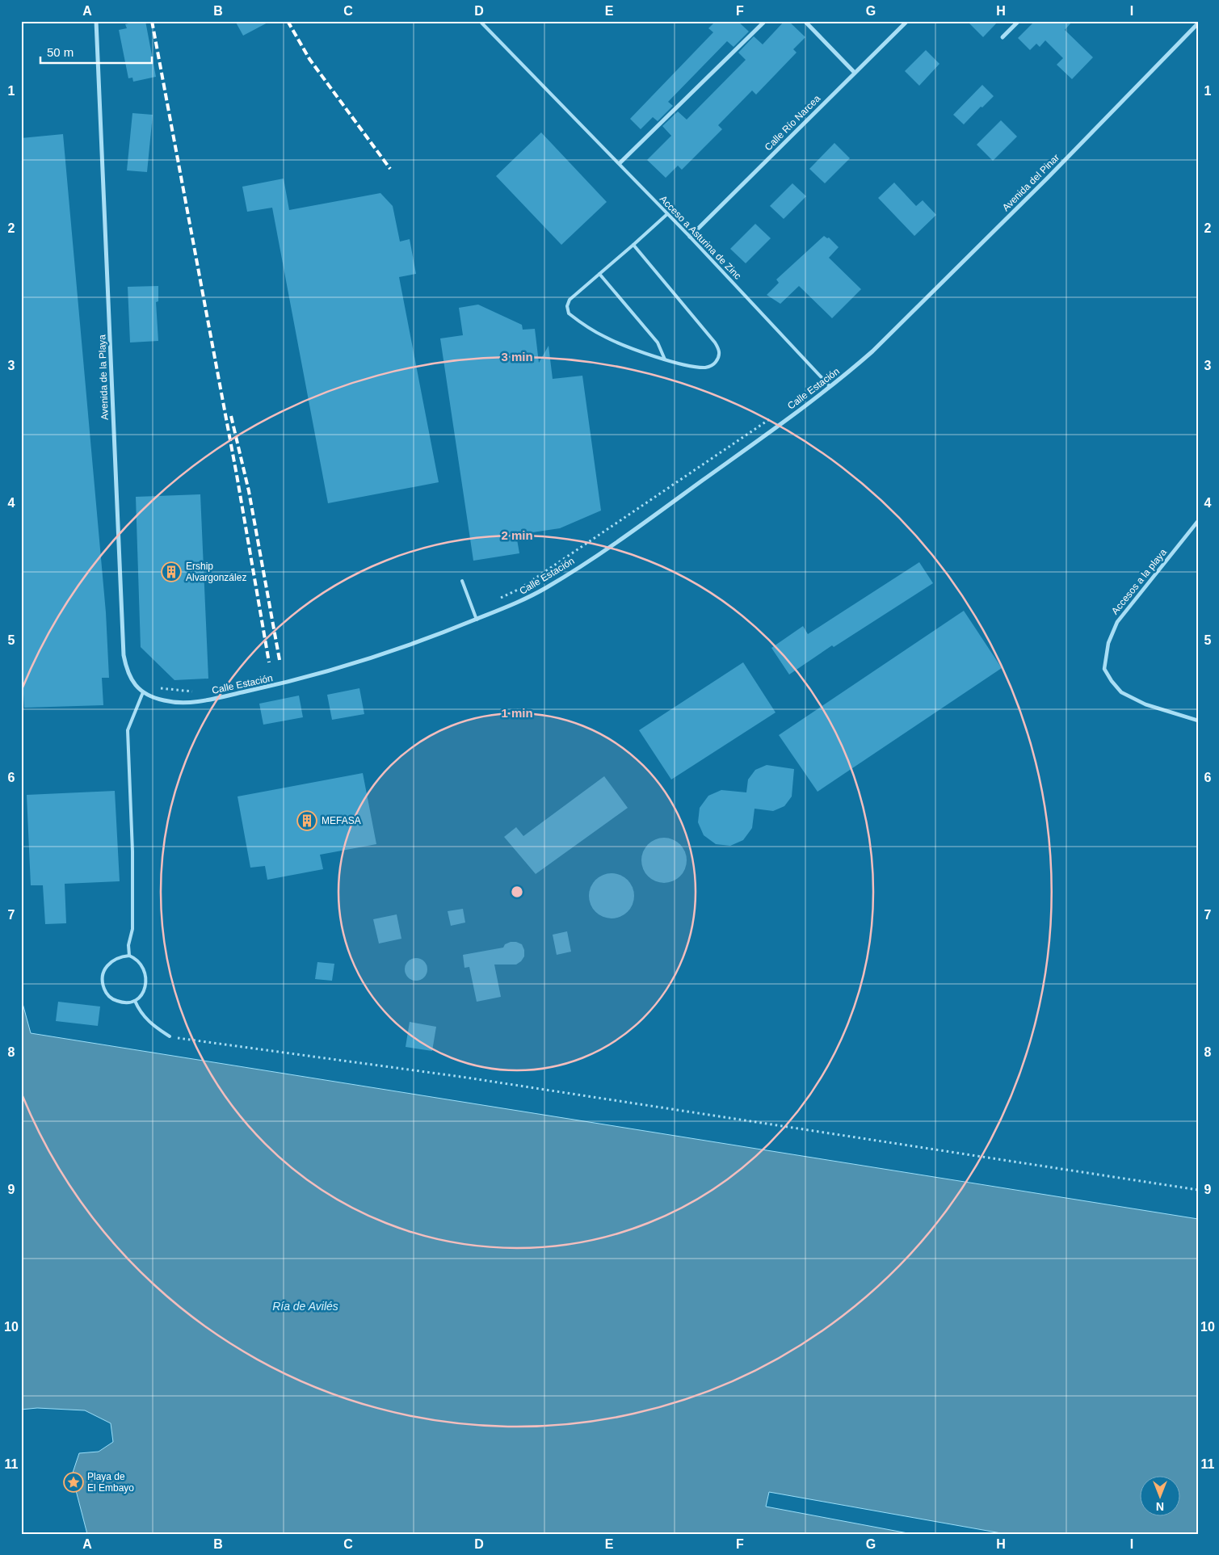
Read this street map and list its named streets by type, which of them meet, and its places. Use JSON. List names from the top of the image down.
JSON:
{
  "streets": {
    "street": [
      "Calle Río Narcea",
      "Avenida del Pinar",
      "Avenida de la Playa",
      "Calle Estación",
      "Accesos a la playa"
    ],
    "lane": ["Acceso a Asturina de Zinc"]
  },
  "crossings": [
    ["Calle Río Narcea", "Acceso a Asturina de Zinc"],
    ["Avenida del Pinar", "Calle Estación"],
    ["Acceso a Asturina de Zinc", "Calle Estación"],
    ["Avenida de la Playa", "Calle Estación"]
  ],
  "water": ["Ría de Avilés"],
  "places": {
    "building": ["Ership Alvargonzález", "MEFASA"],
    "place": ["Playa de El Embayo"]
  },
  "scale_bar": "50 m",
  "north": "bottom",
  "grid": {
    "columns": [
      "A",
      "B",
      "C",
      "D",
      "E",
      "F",
      "G",
      "H",
      "I"
    ],
    "rows": [
      "1",
      "2",
      "3",
      "4",
      "5",
      "6",
      "7",
      "8",
      "9",
      "10",
      "11"
    ]
  },
  "rings": ["3 min", "2 min", "1 min"]
}
